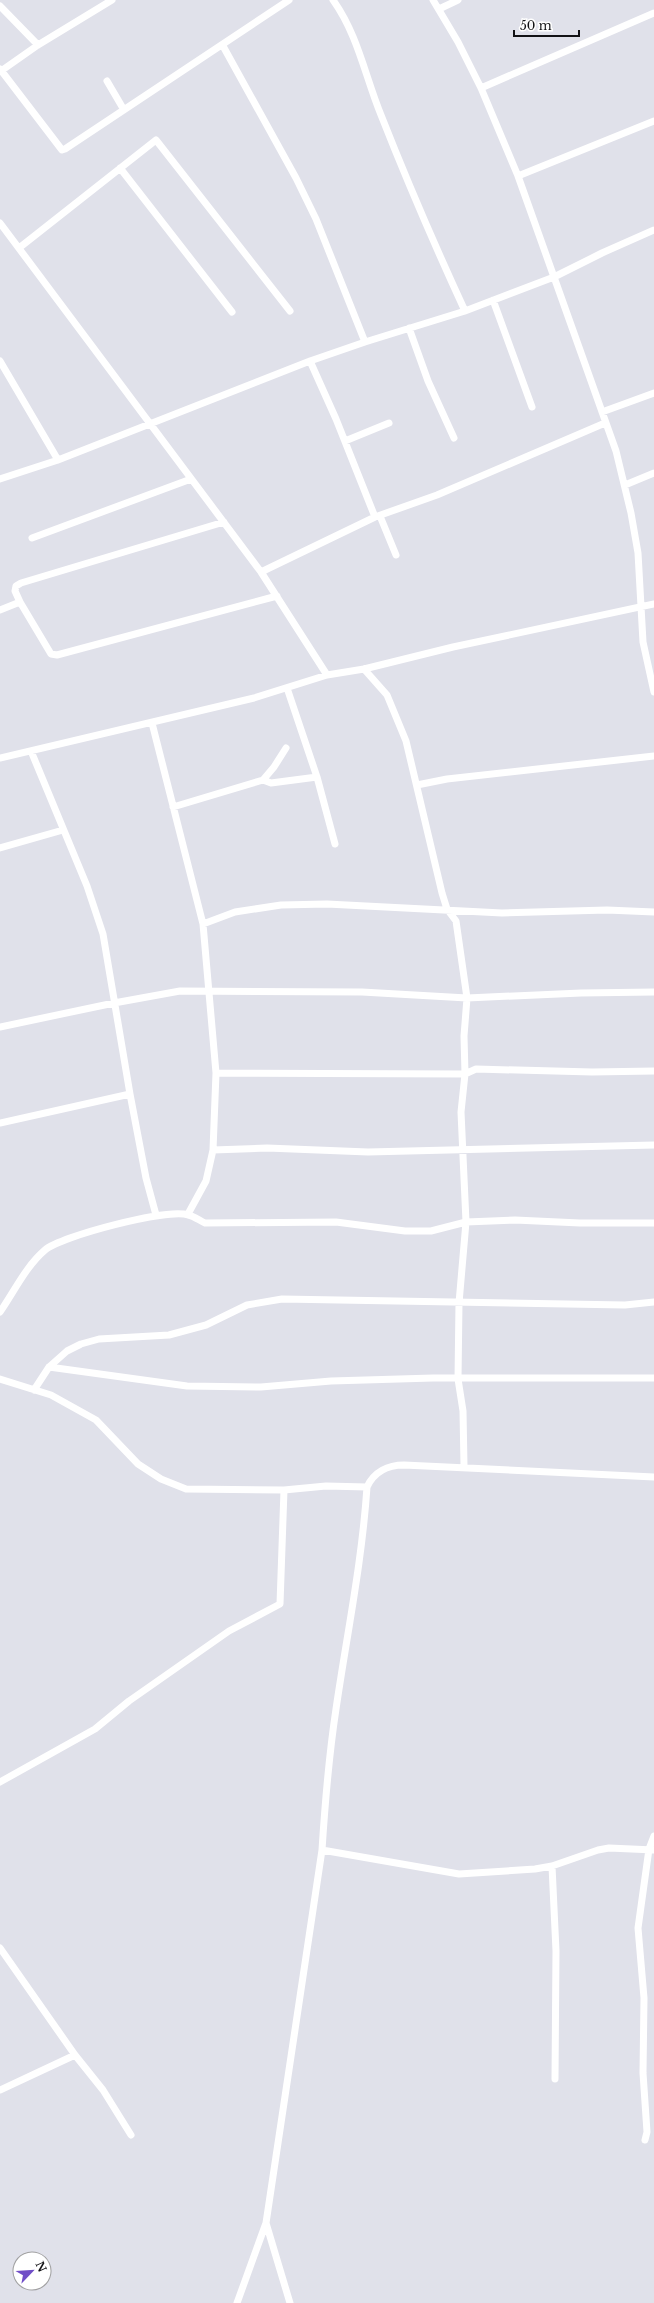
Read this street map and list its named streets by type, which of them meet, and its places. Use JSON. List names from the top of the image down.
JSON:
{
  "scale_bar": "50 m",
  "north": "top right"
}
